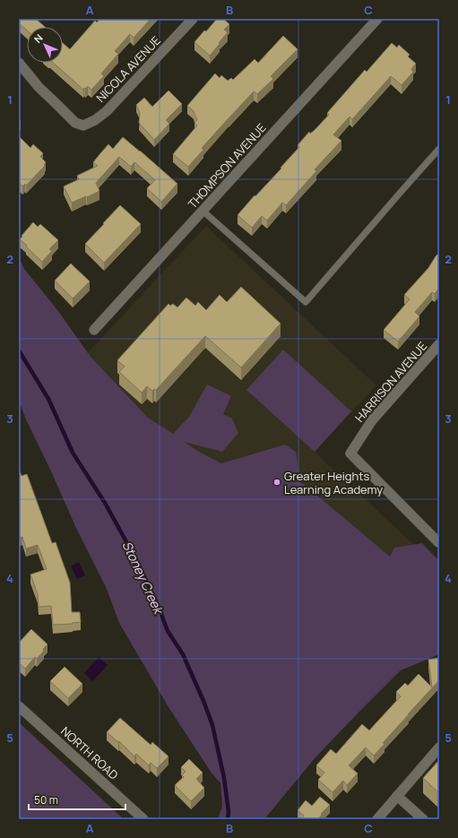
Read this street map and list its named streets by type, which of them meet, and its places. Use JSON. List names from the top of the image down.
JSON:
{
  "streets": {
    "street": [
      "NICOLA AVENUE",
      "THOMPSON AVENUE",
      "HARRISON AVENUE",
      "NORTH ROAD"
    ]
  },
  "water": ["Stoney Creek"],
  "places": ["Greater Heights Learning Academy"],
  "scale_bar": "50 m",
  "north": "top left",
  "grid": {
    "columns": ["A", "B", "C"],
    "rows": [
      "1",
      "2",
      "3",
      "4",
      "5"
    ]
  }
}
